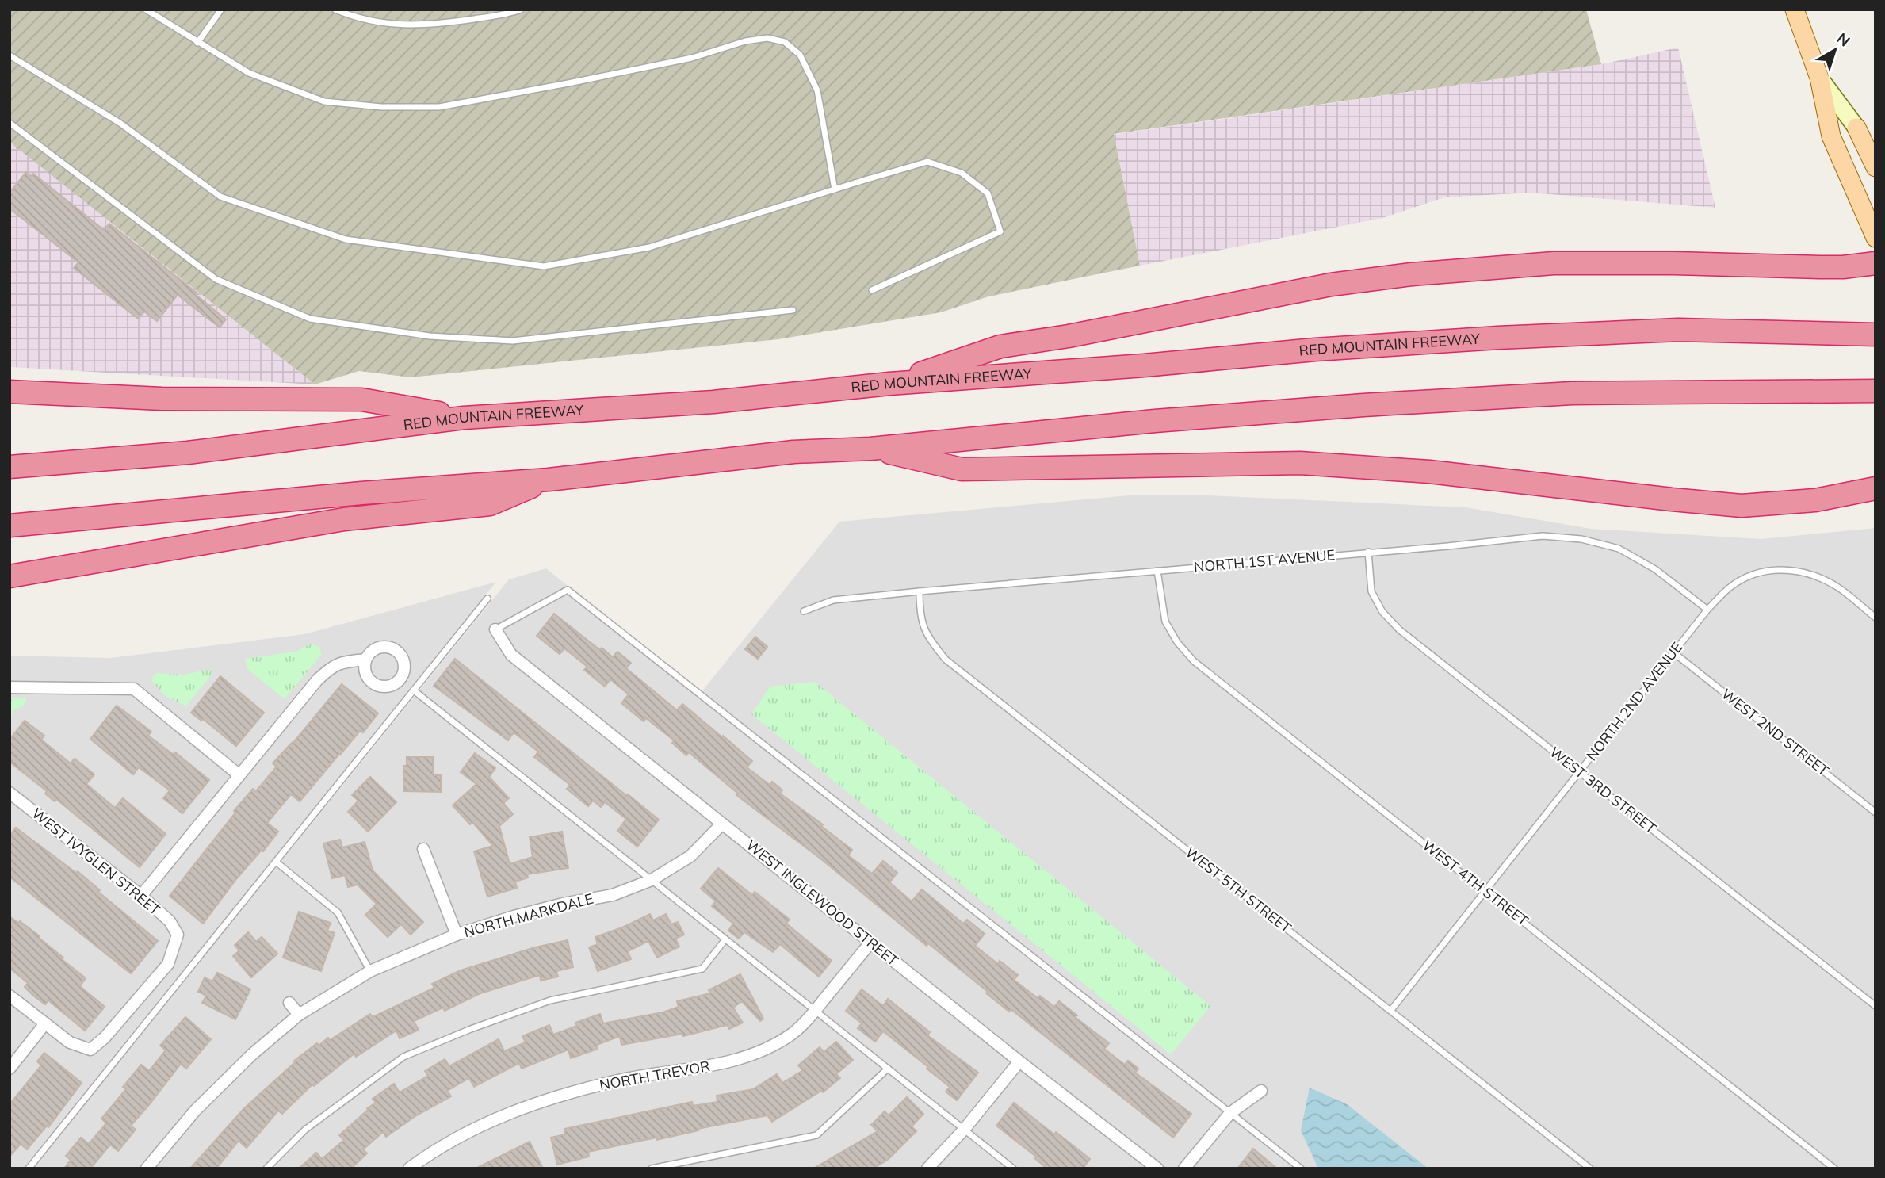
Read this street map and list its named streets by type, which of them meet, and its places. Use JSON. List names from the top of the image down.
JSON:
{
  "streets": {
    "highway": ["RED MOUNTAIN FREEWAY"],
    "street": [
      "WEST IVYGLEN STREET",
      "WEST INGLEWOOD STREET",
      "NORTH MARKDALE",
      "NORTH TREVOR"
    ],
    "lane": [
      "NORTH 1ST AVENUE",
      "NORTH 2ND AVENUE",
      "WEST 2ND STREET",
      "WEST 3RD STREET",
      "WEST 4TH STREET",
      "WEST 5TH STREET"
    ]
  },
  "crossings": [
    ["NORTH 1ST AVENUE", "NORTH 2ND AVENUE"],
    ["NORTH 1ST AVENUE", "WEST 3RD STREET"],
    ["NORTH 1ST AVENUE", "WEST 4TH STREET"],
    ["NORTH 1ST AVENUE", "WEST 5TH STREET"],
    ["NORTH 2ND AVENUE", "WEST 2ND STREET"],
    ["NORTH 2ND AVENUE", "WEST 3RD STREET"],
    ["NORTH 2ND AVENUE", "WEST 4TH STREET"],
    ["NORTH 2ND AVENUE", "WEST 5TH STREET"],
    ["WEST INGLEWOOD STREET", "NORTH MARKDALE"],
    ["WEST INGLEWOOD STREET", "NORTH TREVOR"]
  ],
  "north": "top right"
}
